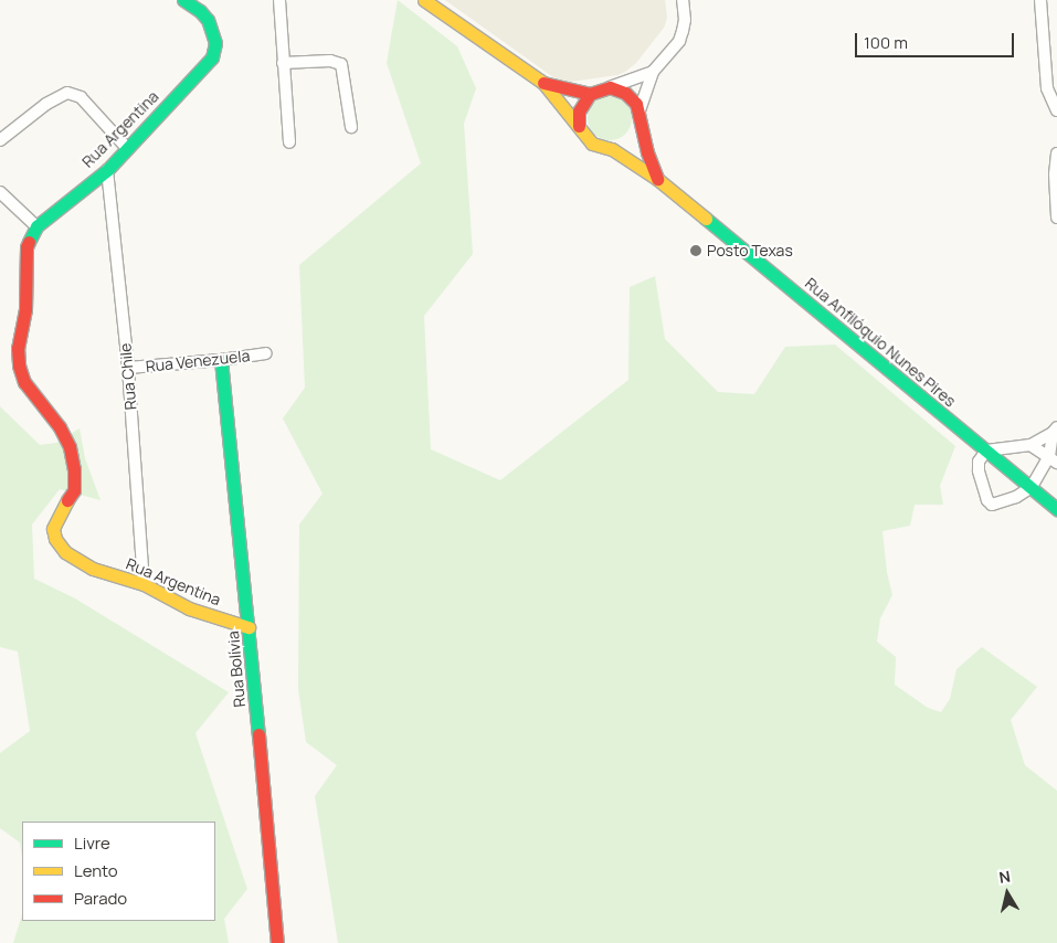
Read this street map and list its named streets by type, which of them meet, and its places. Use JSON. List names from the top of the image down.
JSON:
{
  "streets": {
    "street": [
      "Rua Argentina",
      "Rua Anfilóquio Nunes Pires",
      "Rua Venezuela",
      "Rua Chile",
      "Rua Bolívia"
    ]
  },
  "crossings": [
    ["Rua Argentina", "Rua Chile"],
    ["Rua Argentina", "Rua Bolívia"],
    ["Rua Venezuela", "Rua Chile"],
    ["Rua Venezuela", "Rua Bolívia"]
  ],
  "places": ["Posto Texas"],
  "legend": ["Livre", "Lento", "Parado"],
  "scale_bar": "100 m",
  "north": "top"
}
